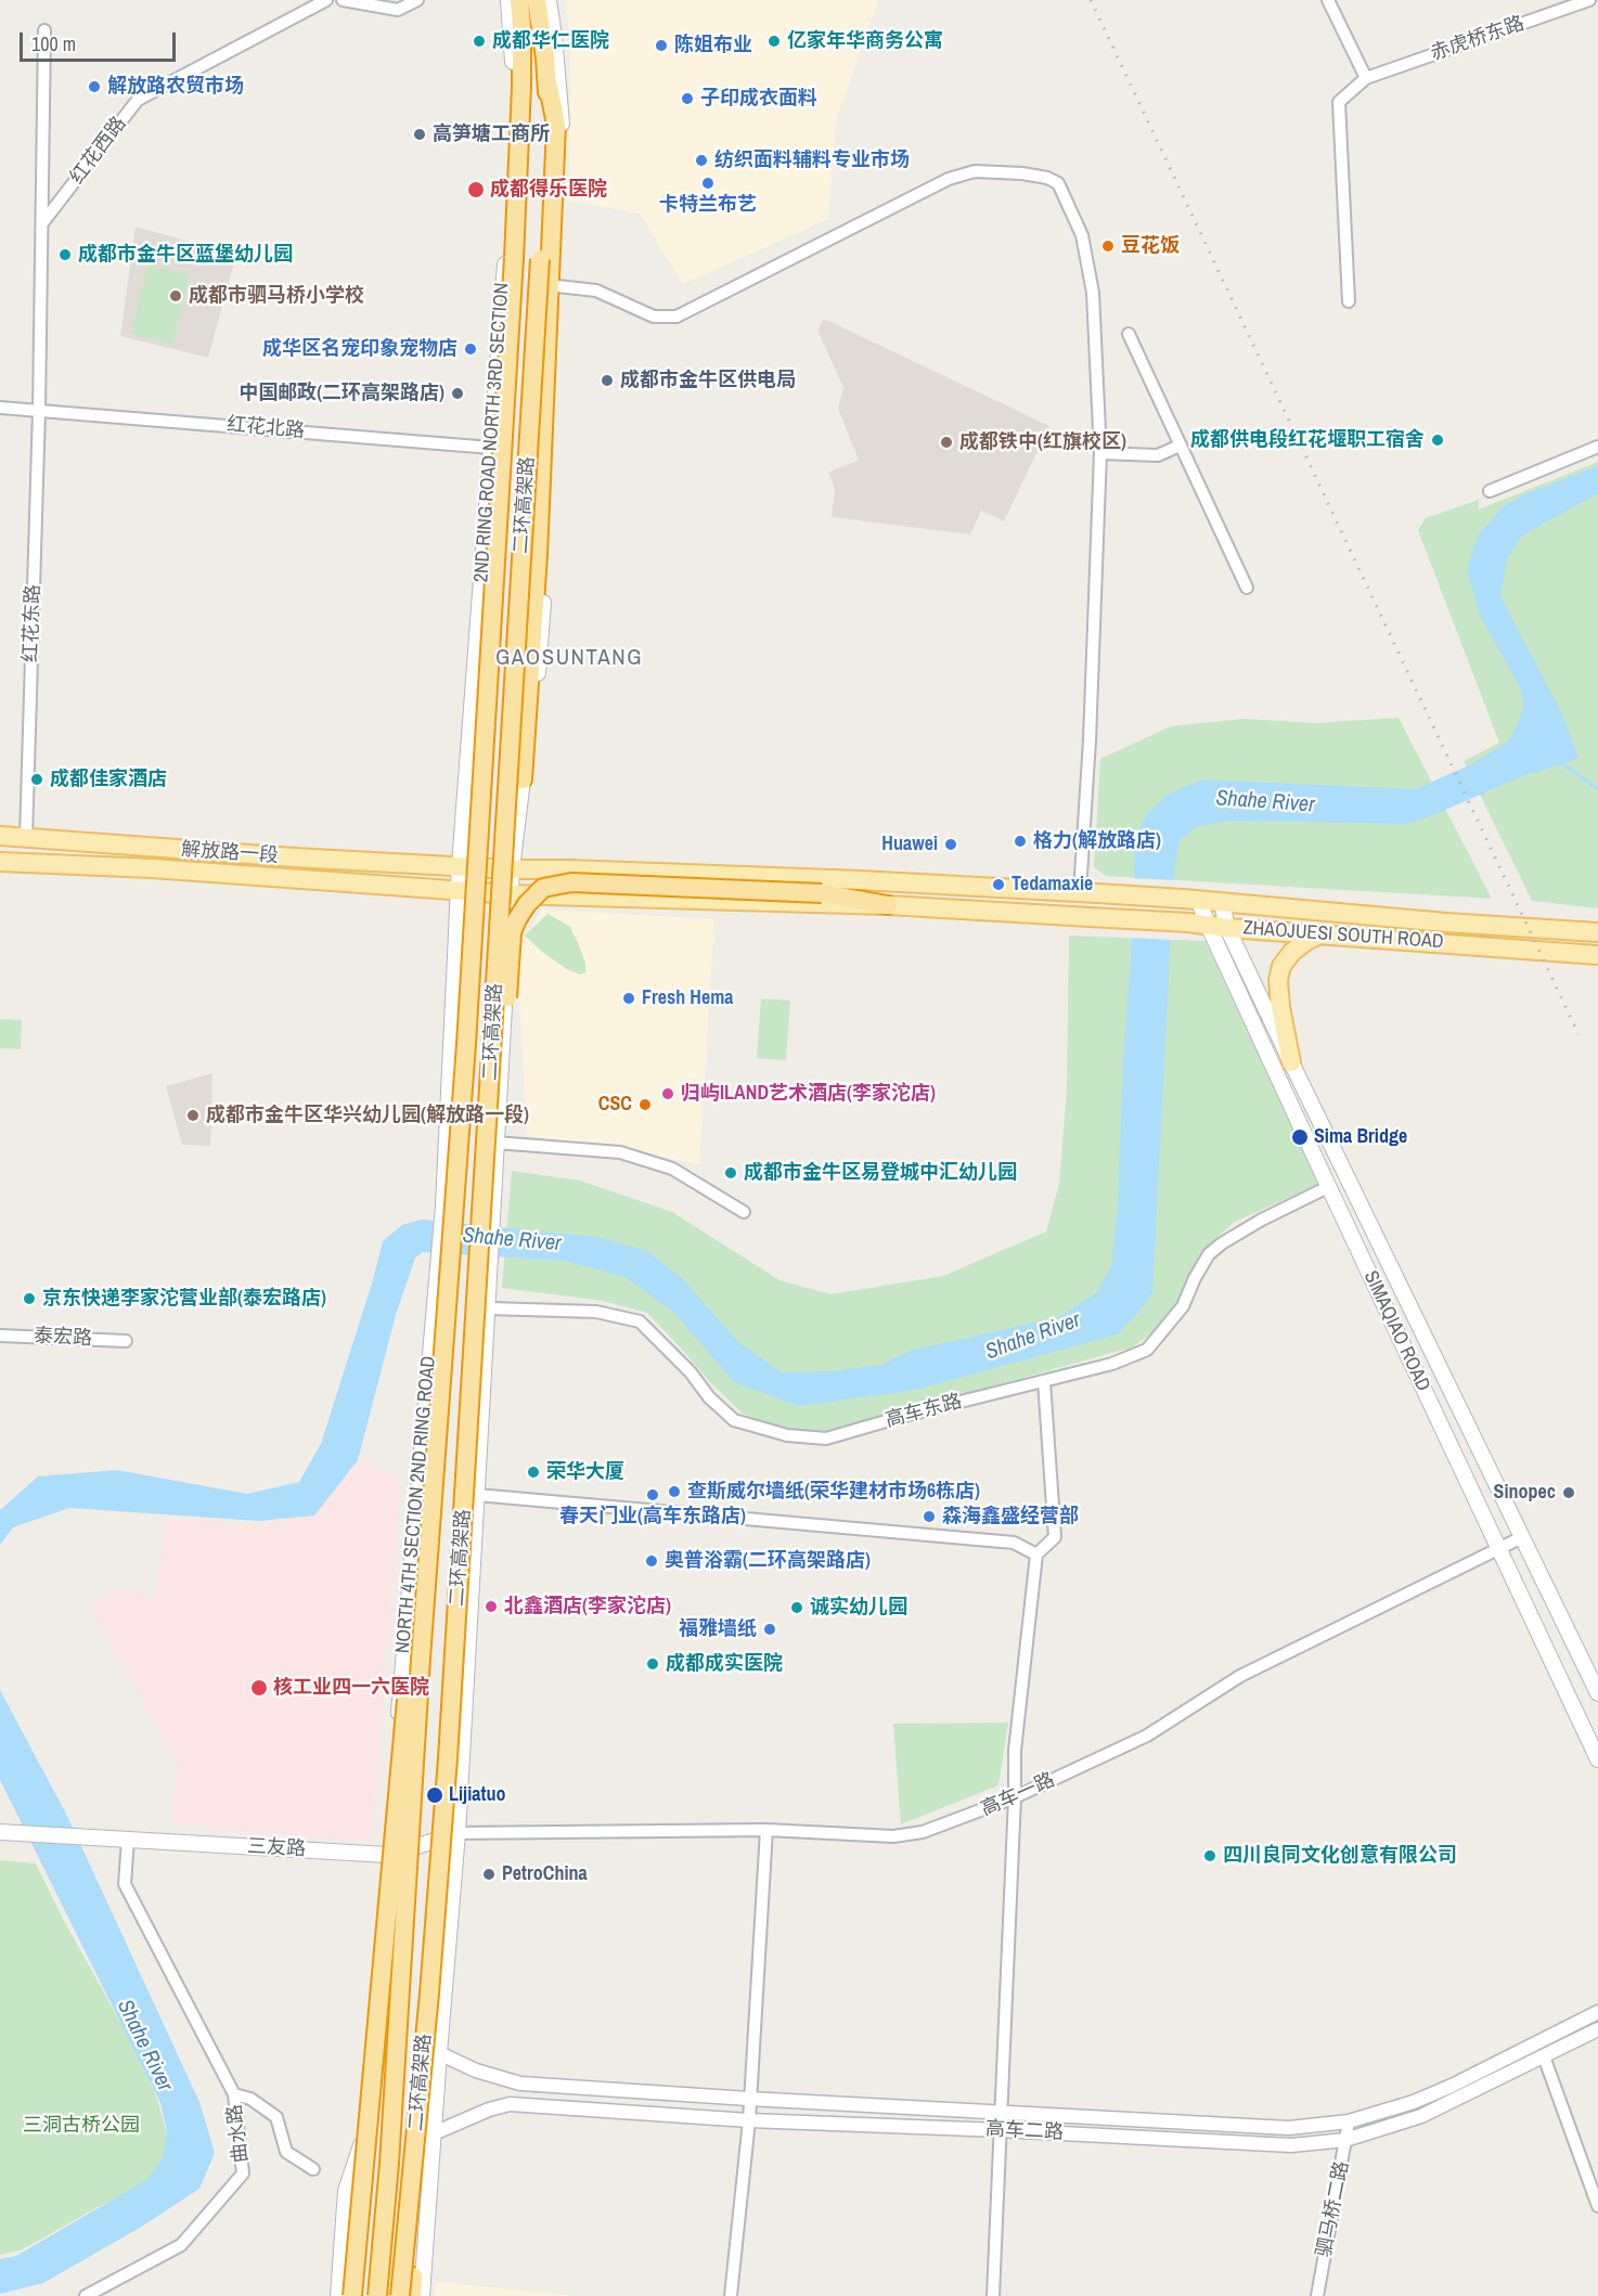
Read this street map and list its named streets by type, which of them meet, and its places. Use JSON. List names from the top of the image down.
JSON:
{
  "streets": {
    "highway": ["二环高架路"],
    "main road": [
      "2ND RING ROAD NORTH 3RD SECTION",
      "解放路一段",
      "ZHAOJUESI SOUTH ROAD",
      "SIMAQIAO ROAD",
      "NORTH 4TH SECTION 2ND RING ROAD",
      "三友路"
    ],
    "street": [
      "赤虎桥东路",
      "红花西路",
      "红花北路",
      "红花东路",
      "泰宏路",
      "高车东路",
      "高车一路",
      "高车二路",
      "曲水路",
      "驷马桥二路"
    ]
  },
  "crossings": [
    ["红花北路", "2ND RING ROAD NORTH 3RD SECTION"],
    ["红花北路", "红花东路"],
    ["2ND RING ROAD NORTH 3RD SECTION", "解放路一段"],
    ["2ND RING ROAD NORTH 3RD SECTION", "NORTH 4TH SECTION 2ND RING ROAD"],
    ["红花东路", "解放路一段"],
    ["解放路一段", "ZHAOJUESI SOUTH ROAD"],
    ["解放路一段", "NORTH 4TH SECTION 2ND RING ROAD"],
    ["ZHAOJUESI SOUTH ROAD", "SIMAQIAO ROAD"],
    ["SIMAQIAO ROAD", "高车东路"],
    ["SIMAQIAO ROAD", "高车一路"],
    ["NORTH 4TH SECTION 2ND RING ROAD", "三友路"],
    ["高车一路", "三友路"],
    ["三友路", "曲水路"],
    ["高车二路", "驷马桥二路"]
  ],
  "districts": ["GAOSUNTANG"],
  "water": ["Shahe River"],
  "parks": ["三洞古桥公园"],
  "places": [
    "成都华仁医院",
    "亿家年华商务公寓",
    "陈姐布业",
    "解放路农贸市场",
    "子印成衣面料",
    "高笋塘工商所",
    "纺织面料辅料专业市场",
    "卡特兰布艺",
    "成都得乐医院",
    "豆花饭",
    "成都市金牛区蓝堡幼儿园",
    "成都市驷马桥小学校",
    "成华区名宠印象宠物店",
    "成都市金牛区供电局",
    "中国邮政(二环高架路店)",
    "成都供电段红花堰职工宿舍",
    "成都铁中(红旗校区)",
    "成都佳家酒店",
    "格力(解放路店)",
    "Huawei",
    "Tedamaxie",
    "Fresh Hema",
    "归屿ILAND艺术酒店(李家沱店)",
    "CSC",
    "成都市金牛区华兴幼儿园(解放路一段)",
    "Sima Bridge",
    "成都市金牛区易登城中汇幼儿园",
    "京东快递李家沱营业部(泰宏路店)",
    "荣华大厦",
    "查斯威尔墙纸(荣华建材市场6栋店)",
    "Sinopec",
    "春天门业(高车东路店)",
    "森海鑫盛经营部",
    "奥普浴霸(二环高架路店)",
    "北鑫酒店(李家沱店)",
    "诚实幼儿园",
    "福雅墙纸",
    "成都成实医院",
    "核工业四一六医院",
    "Lijiatuo",
    "四川良同文化创意有限公司",
    "PetroChina"
  ],
  "scale_bar": "100 m"
}
